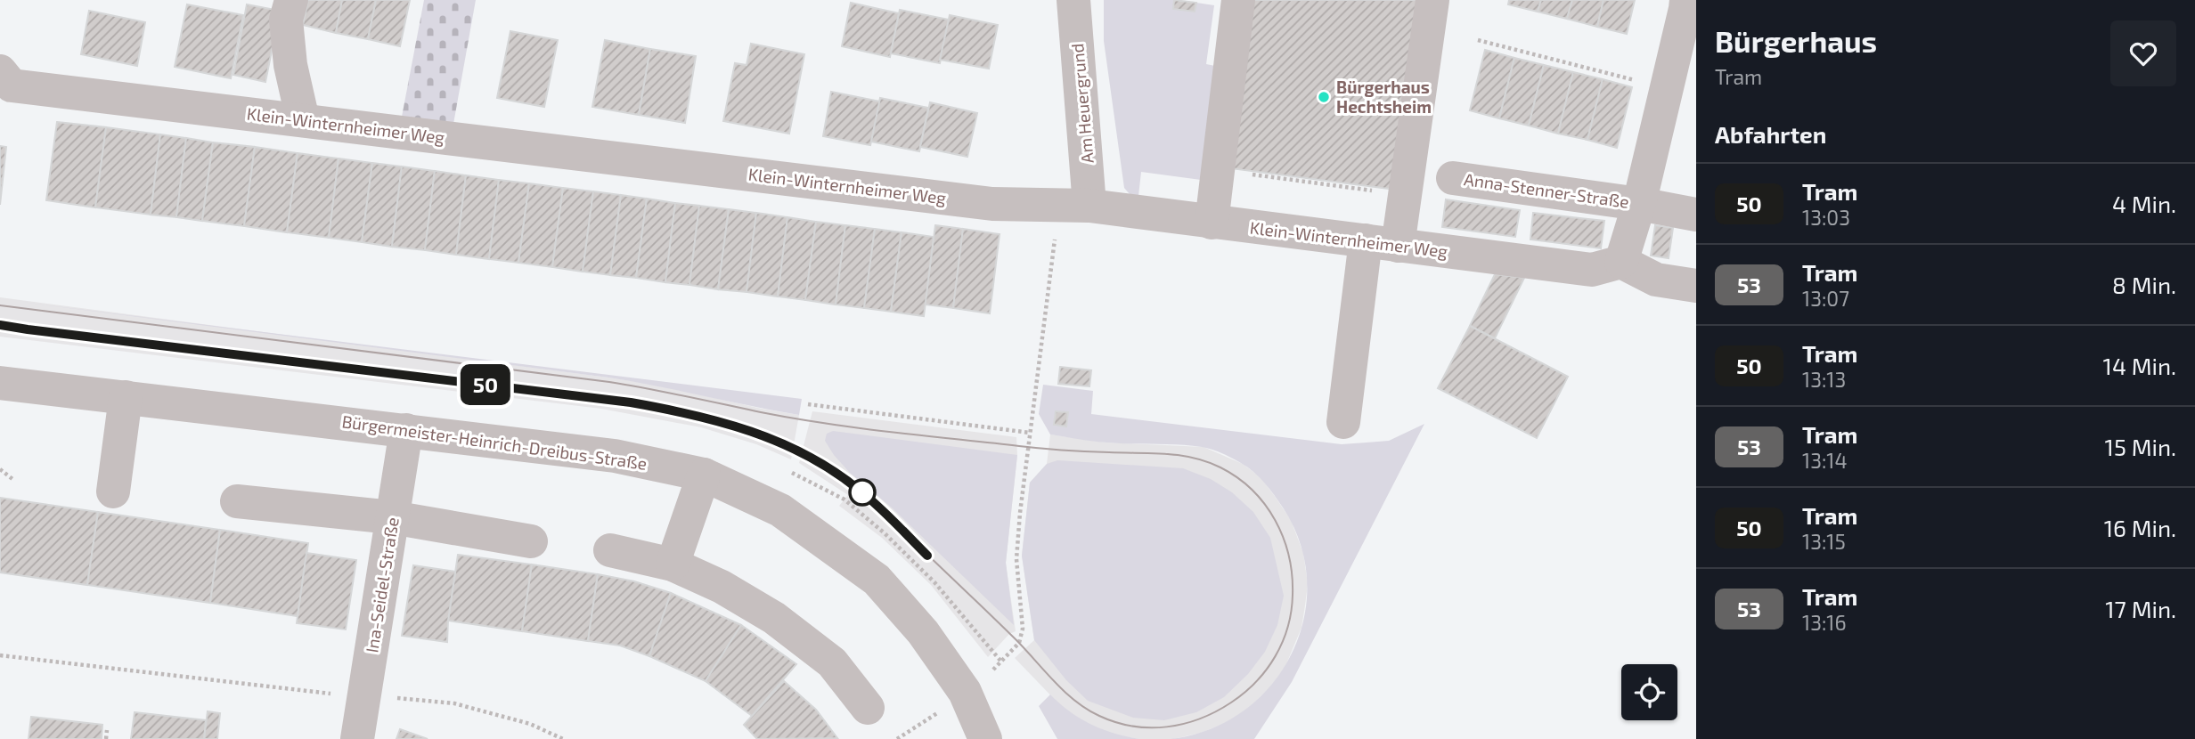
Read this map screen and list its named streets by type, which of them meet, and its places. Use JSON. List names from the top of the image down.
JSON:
{
  "streets": {
    "street": [
      "Am Heuergrund",
      "Klein-Winternheimer Weg",
      "Anna-Stenner-Straße",
      "Bürgermeister-Heinrich-Dreibus-Straße",
      "Ina-Seidel-Straße"
    ]
  },
  "crossings": [
    ["Am Heuergrund", "Klein-Winternheimer Weg"],
    ["Klein-Winternheimer Weg", "Anna-Stenner-Straße"],
    ["Bürgermeister-Heinrich-Dreibus-Straße", "Ina-Seidel-Straße"]
  ],
  "places": ["Bürgerhaus Hechtsheim"],
  "lines": ["tram line 50"],
  "page": {
    "on_map": "50",
    "heading": [
      ["Bürgerhaus", "Tram"],
      "Abfahrten"
    ],
    "list": [
      {
        "mark": "50",
        "name": "Tram",
        "note": "13:03",
        "value": "4 Min."
      },
      {
        "mark": "53",
        "name": "Tram",
        "note": "13:07",
        "value": "8 Min."
      },
      {
        "mark": "50",
        "name": "Tram",
        "note": "13:13",
        "value": "14 Min."
      },
      {
        "mark": "53",
        "name": "Tram",
        "note": "13:14",
        "value": "15 Min."
      },
      {
        "mark": "50",
        "name": "Tram",
        "note": "13:15",
        "value": "16 Min."
      },
      {
        "mark": "53",
        "name": "Tram",
        "note": "13:16",
        "value": "17 Min."
      }
    ]
  }
}
